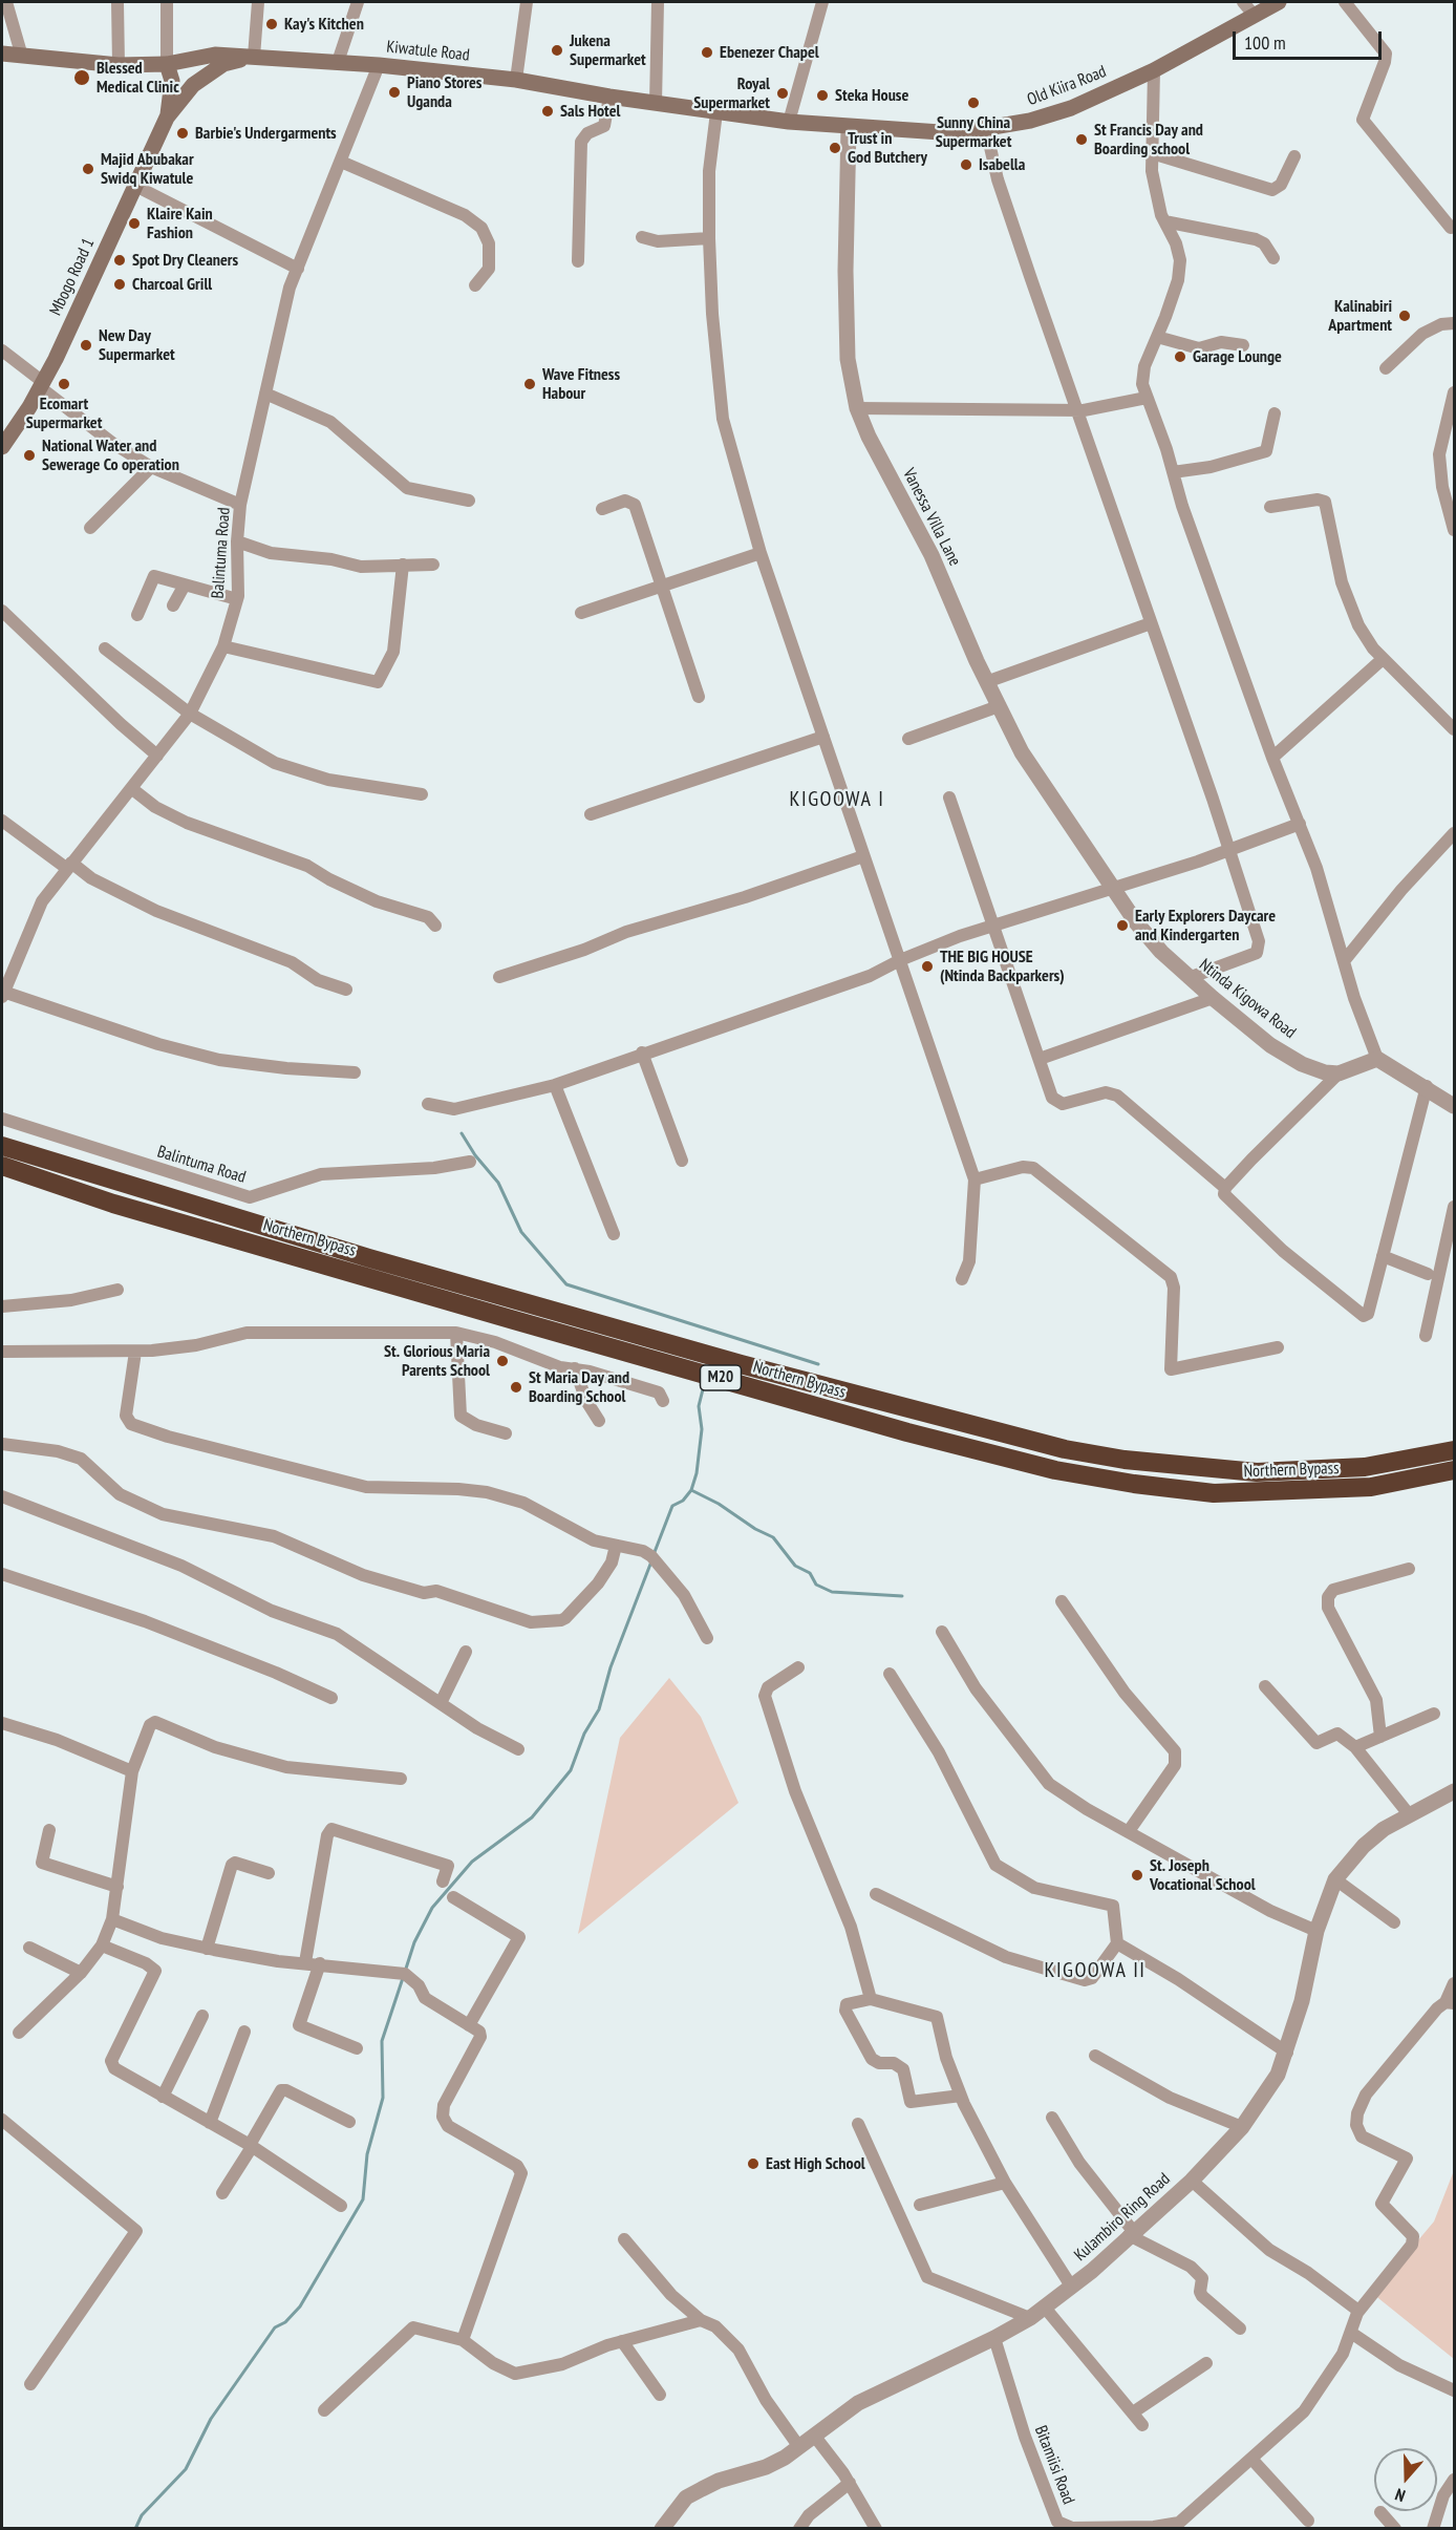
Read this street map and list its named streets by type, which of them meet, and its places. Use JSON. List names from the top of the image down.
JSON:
{
  "streets": {
    "highway": ["Northern Bypass", "M20"],
    "main road": ["Kiwatule Road", "Old Kiira Road", "Mbogo Road 1"],
    "street": [
      "Vanessa Villa Lane",
      "Balintuma Road",
      "Ntinda Kigowa Road",
      "Kulambiro Ring Road",
      "Bitamiisi Road"
    ]
  },
  "crossings": [
    ["Kiwatule Road", "Old Kiira Road"],
    ["Kiwatule Road", "Mbogo Road 1"],
    ["Kiwatule Road", "Vanessa Villa Lane"],
    ["Kiwatule Road", "Balintuma Road"],
    ["Old Kiira Road", "Vanessa Villa Lane"],
    ["Vanessa Villa Lane", "Ntinda Kigowa Road"],
    ["Kulambiro Ring Road", "Bitamiisi Road"]
  ],
  "districts": ["KIGOOWA I", "KIGOOWA II"],
  "places": [
    "Kay's Kitchen",
    "Jukena Supermarket",
    "Ebenezer Chapel",
    "Blessed Medical Clinic",
    "Piano Stores Uganda",
    "Royal Supermarket",
    "Steka House",
    "Sunny China Supermarket",
    "Sals Hotel",
    "Barbie's Undergarments",
    "St Francis Day and Boarding school",
    "Trust in God Butchery",
    "Isabella",
    "Majid Abubakar Swidq Kiwatule",
    "Klaire Kain Fashion",
    "Spot Dry Cleaners",
    "Charcoal Grill",
    "Kalinabiri Apartment",
    "New Day Supermarket",
    "Garage Lounge",
    "Ecomart Supermarket",
    "Wave Fitness Habour",
    "National Water and Sewerage Co operation",
    "Early Explorers Daycare and Kindergarten",
    "THE BIG HOUSE (Ntinda Backparkers)",
    "St. Glorious Maria Parents School",
    "St Maria Day and Boarding School",
    "St. Joseph Vocational School",
    "East High School"
  ],
  "scale_bar": "100 m",
  "north": "bottom"
}
